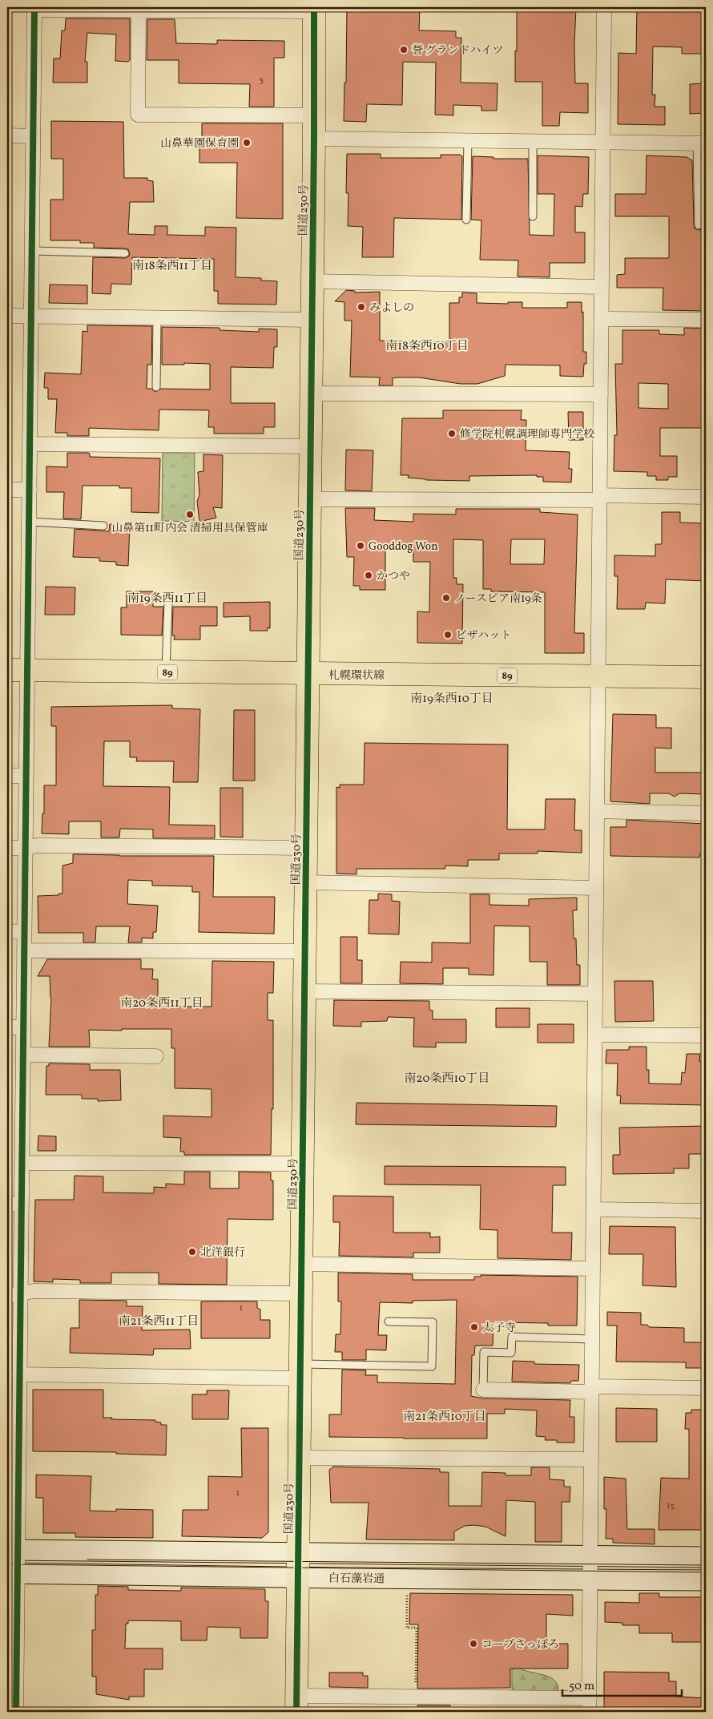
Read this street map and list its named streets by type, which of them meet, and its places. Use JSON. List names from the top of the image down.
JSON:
{
  "streets": {
    "main road": [
      "国道230号",
      "89",
      "札幌環状線",
      "白石藻岩通"
    ]
  },
  "crossings": [
    ["国道230号", "札幌環状線"],
    ["国道230号", "白石藻岩通"]
  ],
  "districts": [
    "南18条西11丁目",
    "南18条西10丁目",
    "南19条西11丁目",
    "南19条西10丁目",
    "南20条西11丁目",
    "南20条西10丁目",
    "南21条西11丁目",
    "南21条西10丁目"
  ],
  "places": [
    "誉 グランドハイツ",
    "山鼻華園保育園",
    "みよしの",
    "修学院札幌調理師専門学校",
    "山鼻第11町内会 清掃用具保管庫",
    "Gooddog Won",
    "かつや",
    "ノースピア南19条",
    "ピザハット",
    "北洋銀行",
    "太子寺",
    "コープさっぽろ"
  ],
  "house_numbers": [
    "3",
    "1",
    "1",
    "15"
  ],
  "scale_bar": "50 m"
}
